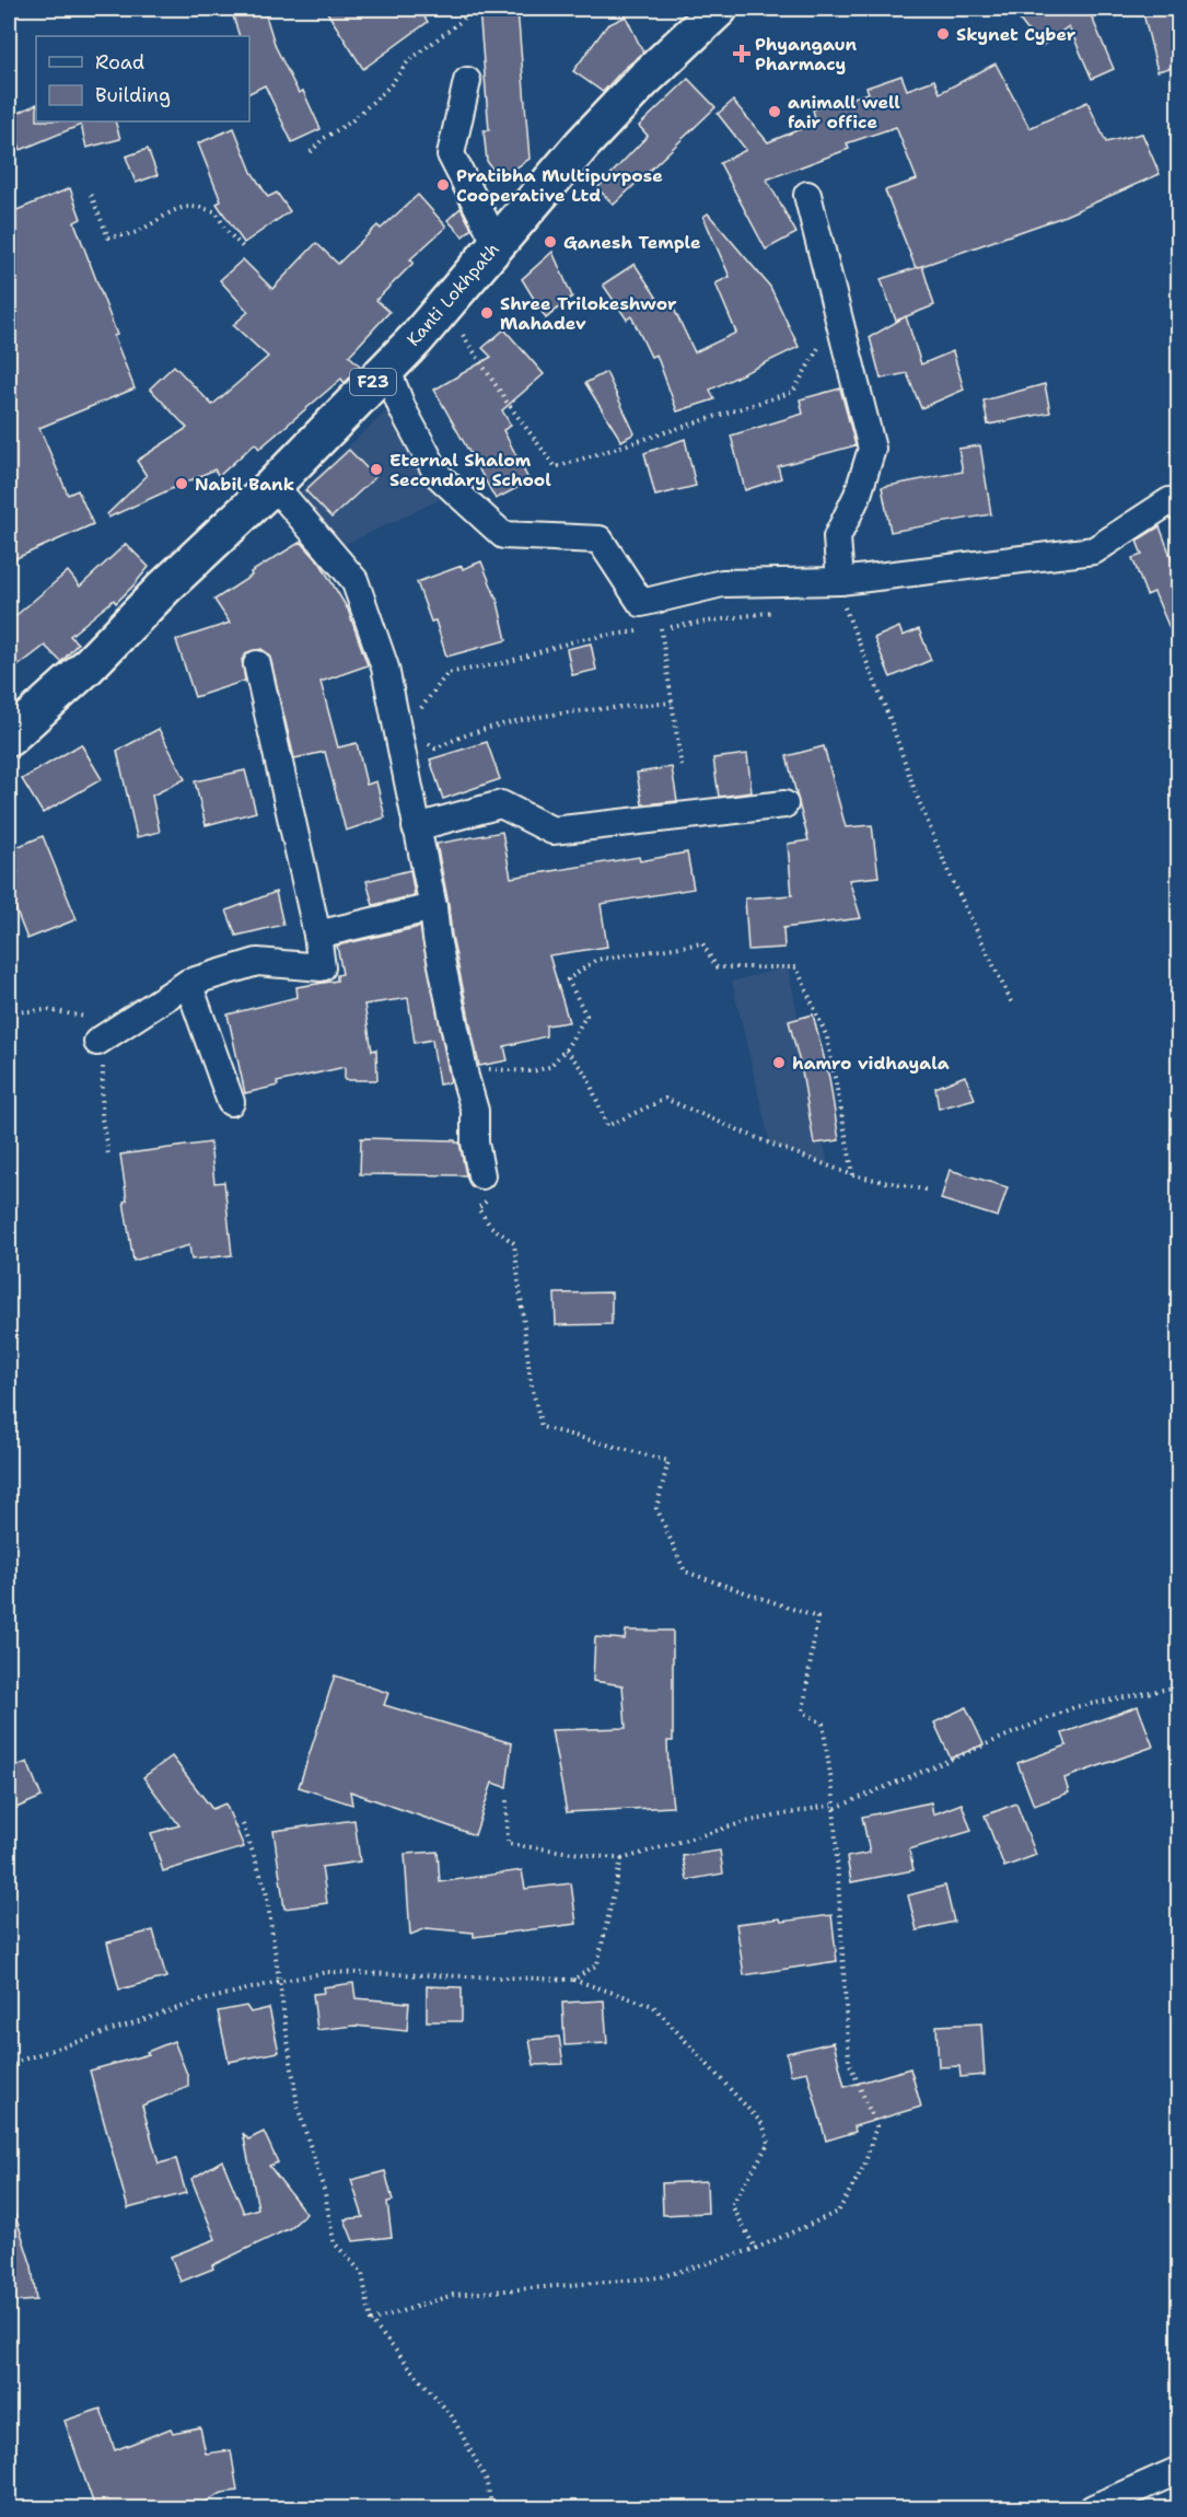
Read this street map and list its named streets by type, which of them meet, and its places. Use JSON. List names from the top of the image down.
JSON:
{
  "streets": {
    "main road": ["Kanti Lokhpath", "F23"]
  },
  "places": {
    "other": [
      "Skynet Cyber",
      "animall well fair office",
      "Pratibha Multipurpose Cooperative Ltd",
      "Ganesh Temple",
      "Shree Trilokeshwor Mahadev",
      "Eternal Shalom Secondary School",
      "Nabil Bank",
      "hamro vidhayala"
    ],
    "health": ["Phyangaun Pharmacy"]
  },
  "legend": ["Road", "Building"]
}
